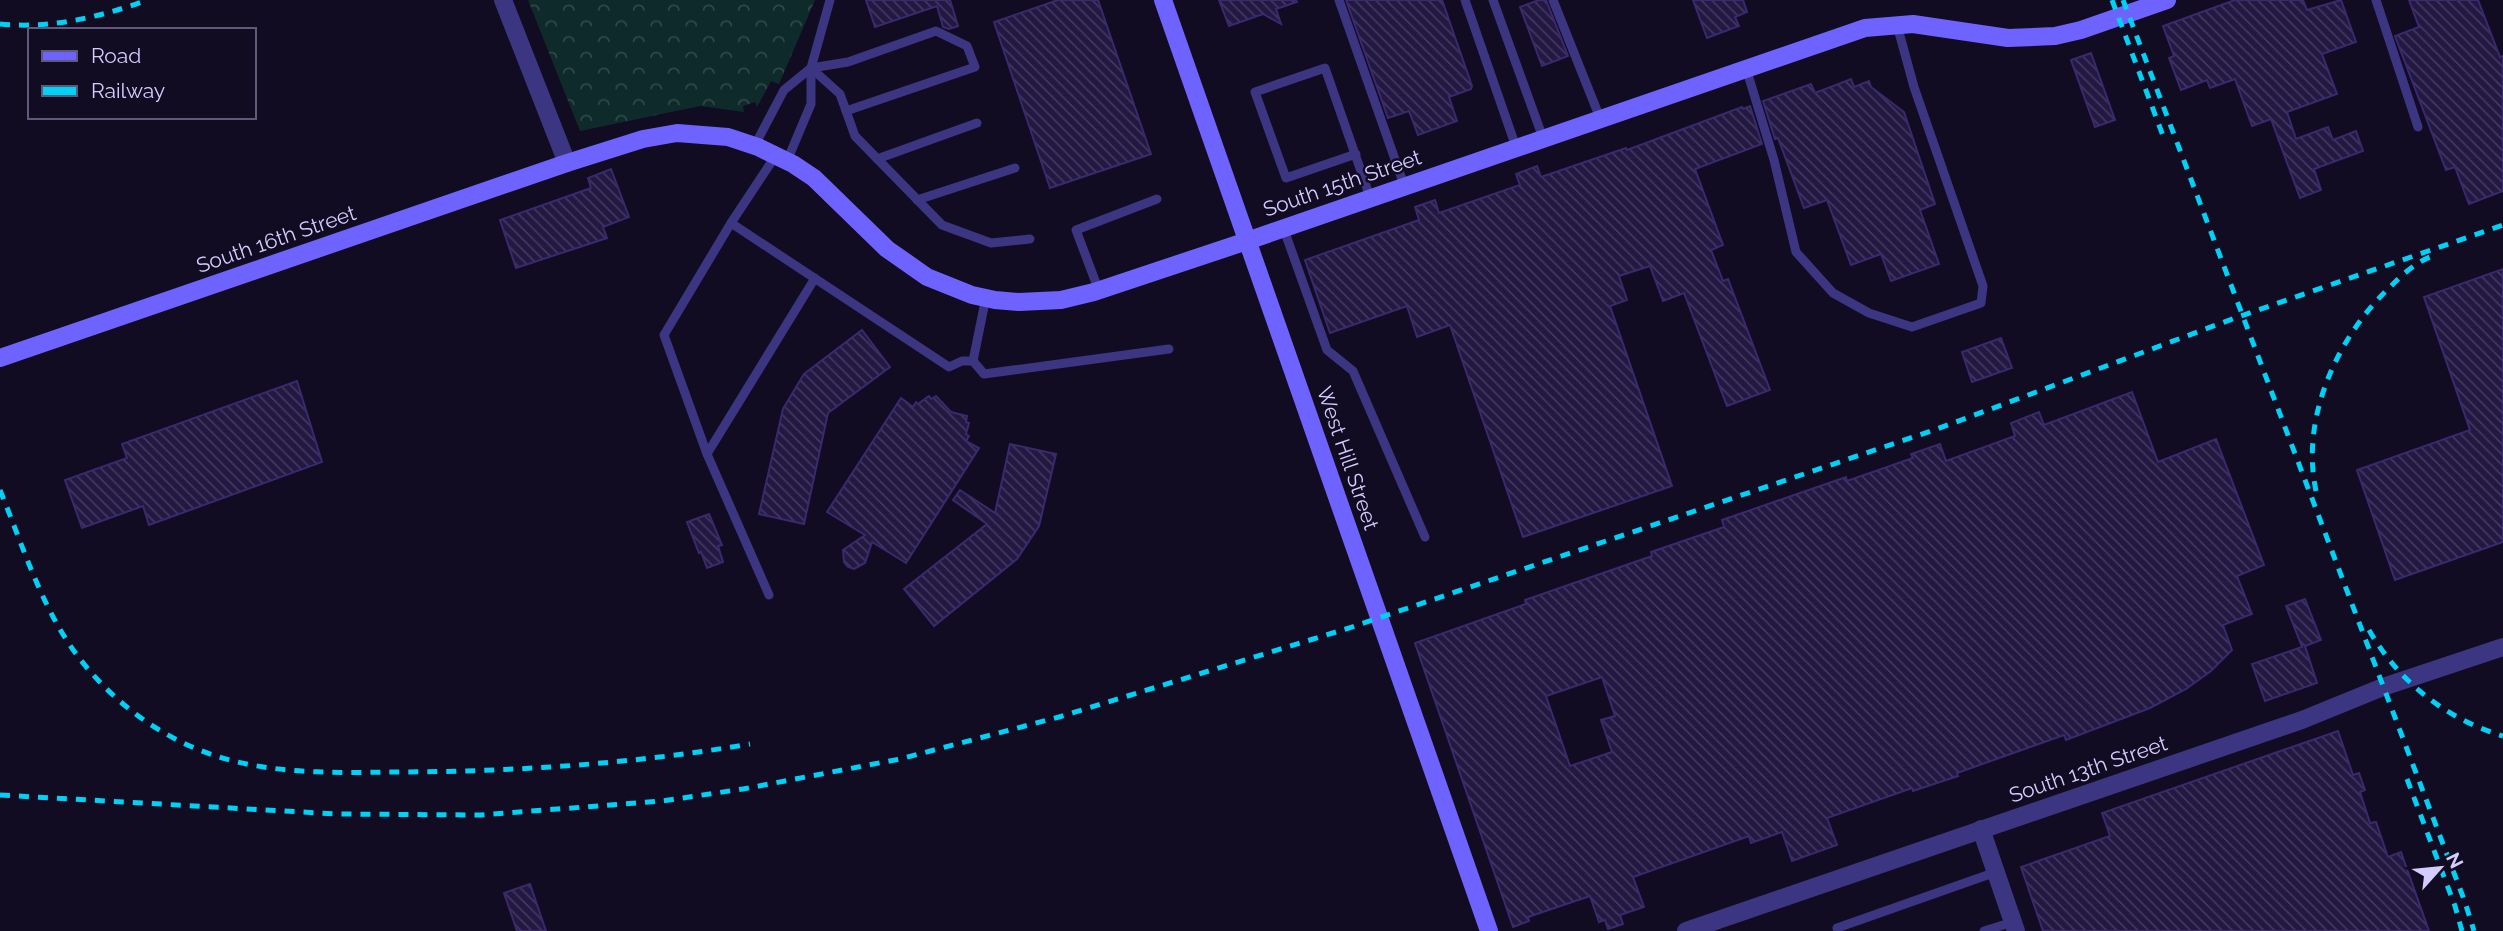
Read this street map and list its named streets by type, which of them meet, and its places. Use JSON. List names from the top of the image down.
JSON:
{
  "streets": {
    "street": [
      "South 15th Street",
      "South 16th Street",
      "West Hill Street",
      "South 13th Street"
    ]
  },
  "crossings": [
    ["South 15th Street", "South 16th Street"],
    ["South 15th Street", "West Hill Street"]
  ],
  "legend": ["Road", "Railway"],
  "north": "top right"
}
